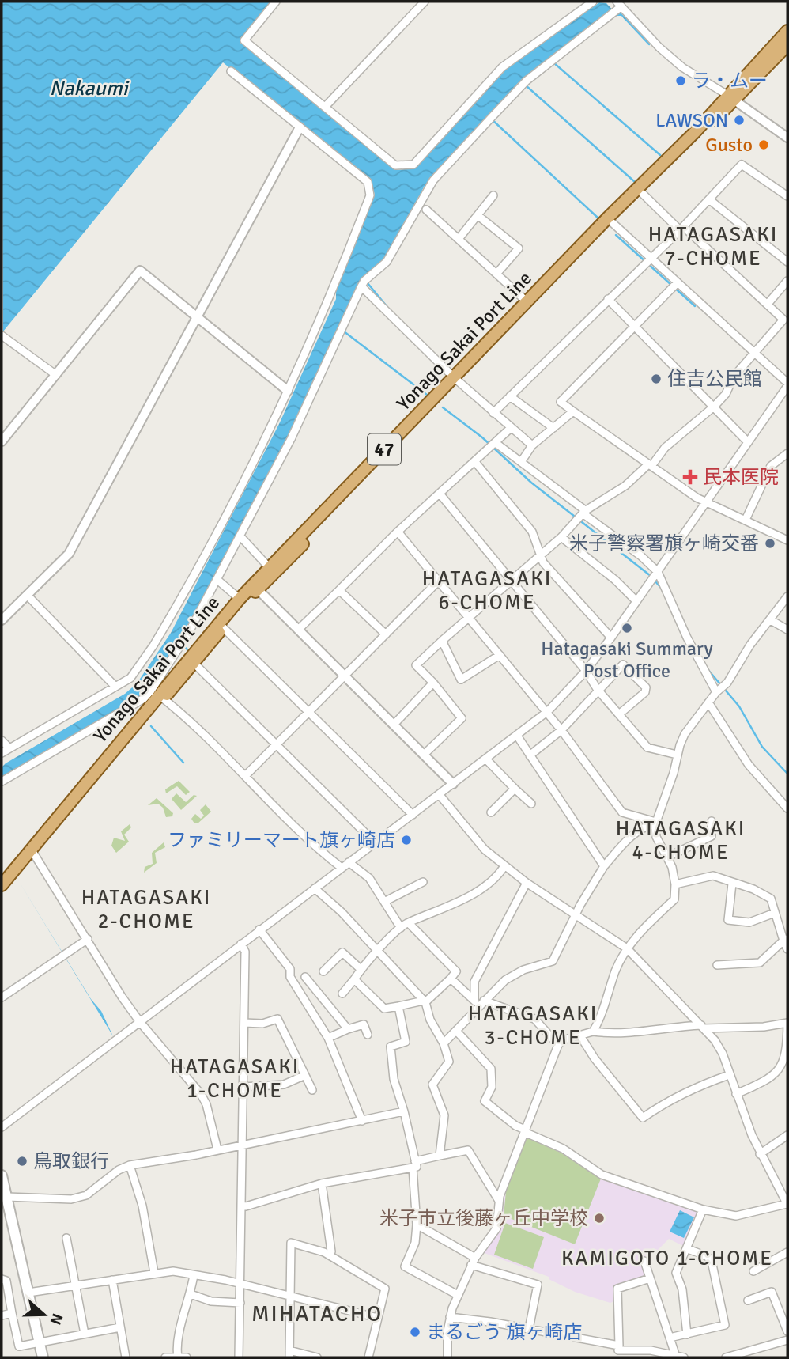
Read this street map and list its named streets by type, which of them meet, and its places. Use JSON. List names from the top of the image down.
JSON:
{
  "streets": {
    "main road": ["Yonago Sakai Port Line", "47"]
  },
  "districts": [
    "HATAGASAKI 7-CHOME",
    "HATAGASAKI 6-CHOME",
    "HATAGASAKI 4-CHOME",
    "HATAGASAKI 2-CHOME",
    "HATAGASAKI 3-CHOME",
    "HATAGASAKI 1-CHOME",
    "KAMIGOTO 1-CHOME",
    "MIHATACHO"
  ],
  "water": ["Nakaumi"],
  "places": {
    "other": [
      "ラ・ムー",
      "LAWSON",
      "Gusto",
      "住吉公民館",
      "米子警察署旗ヶ崎交番",
      "Hatagasaki Summary Post Office",
      "ファミリーマート旗ヶ崎店",
      "鳥取銀行",
      "米子市立後藤ヶ丘中学校",
      "まるごう 旗ヶ崎店"
    ],
    "health": ["民本医院"]
  },
  "north": "right"
}
